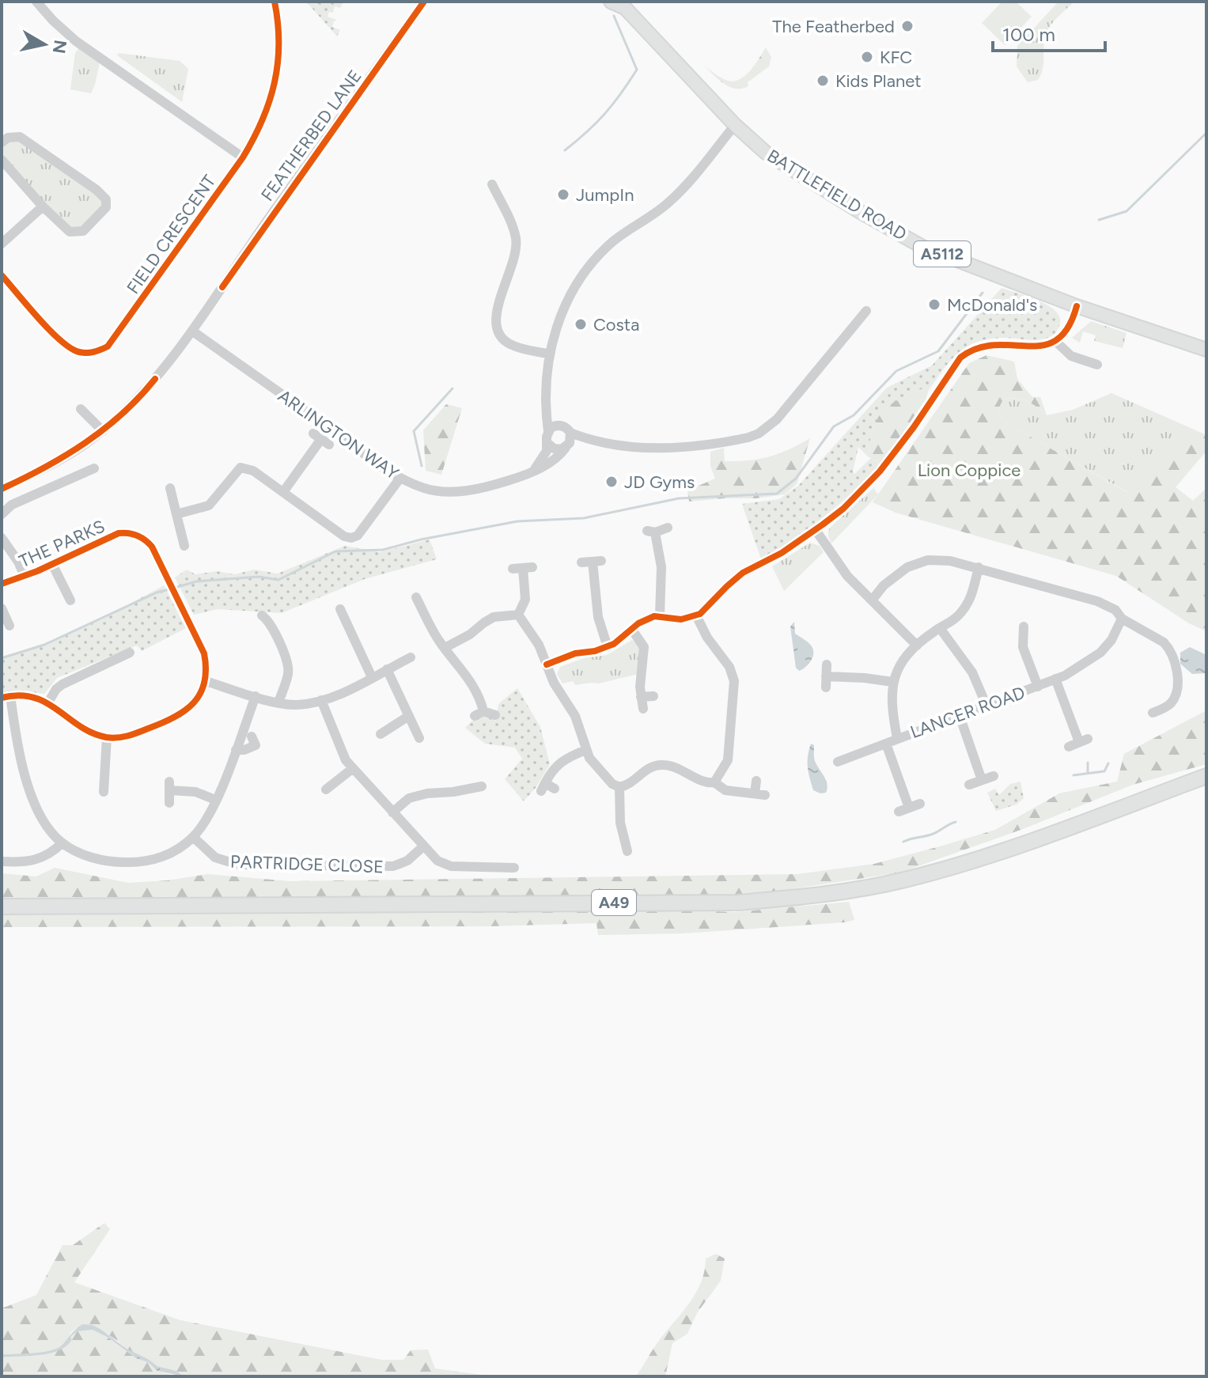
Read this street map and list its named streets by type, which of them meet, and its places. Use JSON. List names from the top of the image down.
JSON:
{
  "streets": {
    "highway": ["A49"],
    "main road": ["BATTLEFIELD ROAD", "A5112"],
    "street": [
      "FEATHERBED LANE",
      "FIELD CRESCENT",
      "ARLINGTON WAY",
      "THE PARKS",
      "LANCER ROAD",
      "PARTRIDGE CLOSE"
    ]
  },
  "crossings": [
    ["FEATHERBED LANE", "ARLINGTON WAY"]
  ],
  "parks": ["Lion Coppice"],
  "places": [
    "The Featherbed",
    "KFC",
    "Kids Planet",
    "JumpIn",
    "McDonald's",
    "Costa",
    "JD Gyms"
  ],
  "scale_bar": "100 m",
  "north": "right"
}
